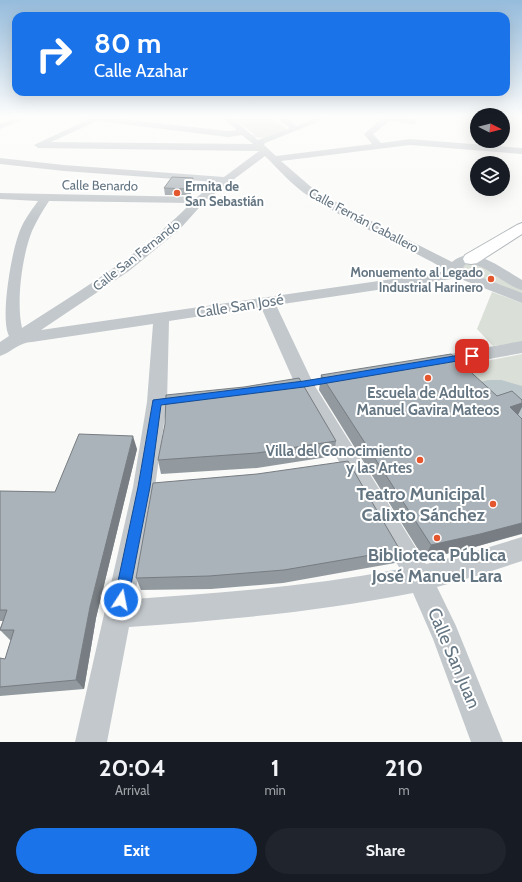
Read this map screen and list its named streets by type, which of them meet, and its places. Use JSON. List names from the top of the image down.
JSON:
{
  "streets": {
    "street": [
      "Calle Benardo",
      "Calle Fernán Caballero",
      "Calle San Fernando",
      "Calle San José",
      "Calle San Juan"
    ]
  },
  "crossings": [
    ["Calle Benardo", "Calle San Fernando"],
    ["Calle Fernán Caballero", "Calle San José"],
    ["Calle San Fernando", "Calle San José"],
    ["Calle San José", "Calle San Juan"]
  ],
  "places": [
    "Ermita de San Sebastián",
    "Monuemento al Legado Industrial Harinero",
    "Escuela de Adultos Manuel Gavira Mateos",
    "Villa del Conocimiento y las Artes",
    "Teatro Municipal Calixto Sánchez",
    "Biblioteca Pública José Manuel Lara"
  ],
  "north": "right",
  "page": {
    "turn": ["80 m", "Calle Azahar"],
    "eta": [
      "20:04",
      "Arrival",
      "1",
      "min",
      "210",
      "m"
    ],
    "buttons": ["Exit", "Share"]
  }
}
